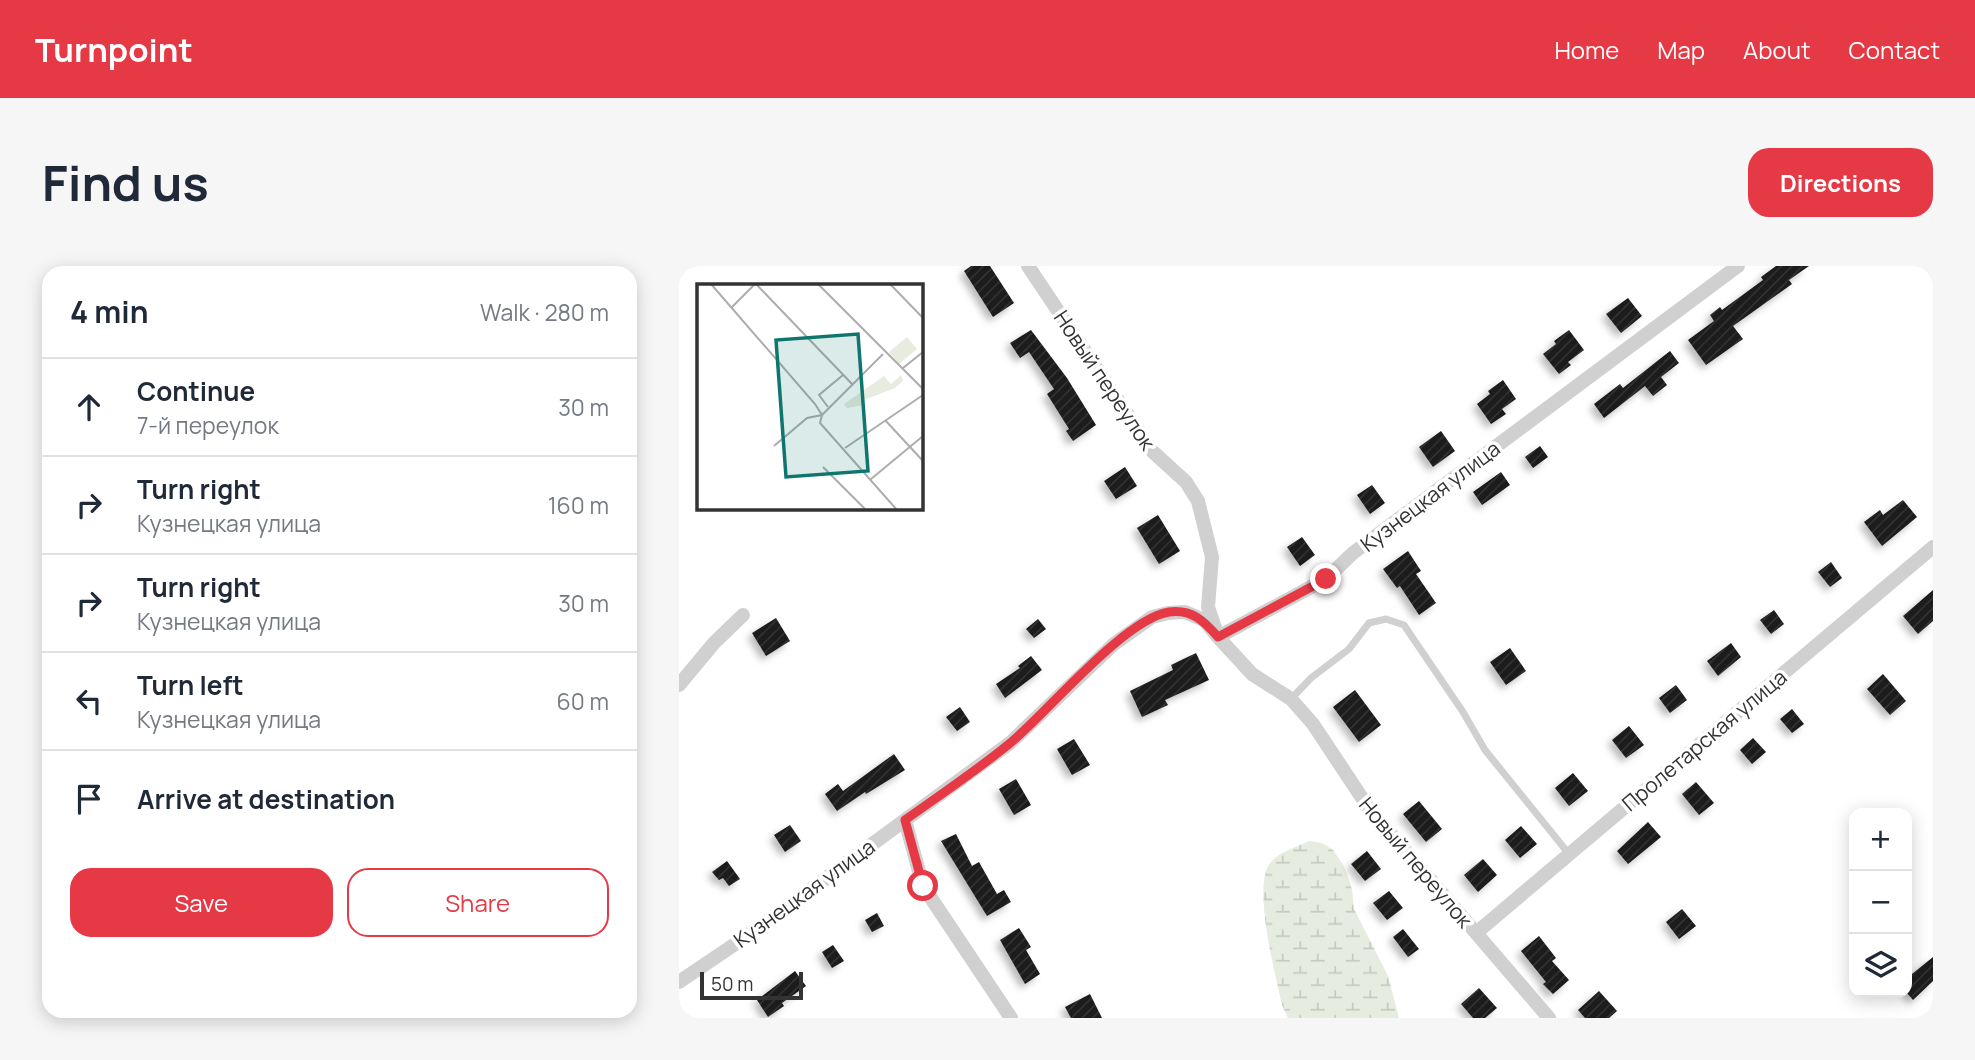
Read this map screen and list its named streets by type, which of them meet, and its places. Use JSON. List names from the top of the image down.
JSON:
{
  "streets": {
    "street": ["Новый переулок", "Кузнецкая улица", "Пролетарская улица"]
  },
  "crossings": [
    ["Новый переулок", "Кузнецкая улица"],
    ["Новый переулок", "Пролетарская улица"]
  ],
  "scale_bar": "50 m",
  "page": {
    "header": "Turnpoint",
    "nav": [
      "Home",
      "Map",
      "About",
      "Contact"
    ],
    "buttons": [
      "Directions",
      ["Save", "Share"]
    ],
    "title": "Find us",
    "heading": ["4 min", "Walk · 280 m"],
    "list": [
      ["Continue", "7-й переулок", "30 m"],
      ["Turn right", "Кузнецкая улица", "160 m"],
      ["Turn right", "Кузнецкая улица", "30 m"],
      ["Turn left", "Кузнецкая улица", "60 m"],
      "Arrive at destination"
    ],
    "map_buttons": ["+", "−"],
    "scale": "50 m"
  }
}
